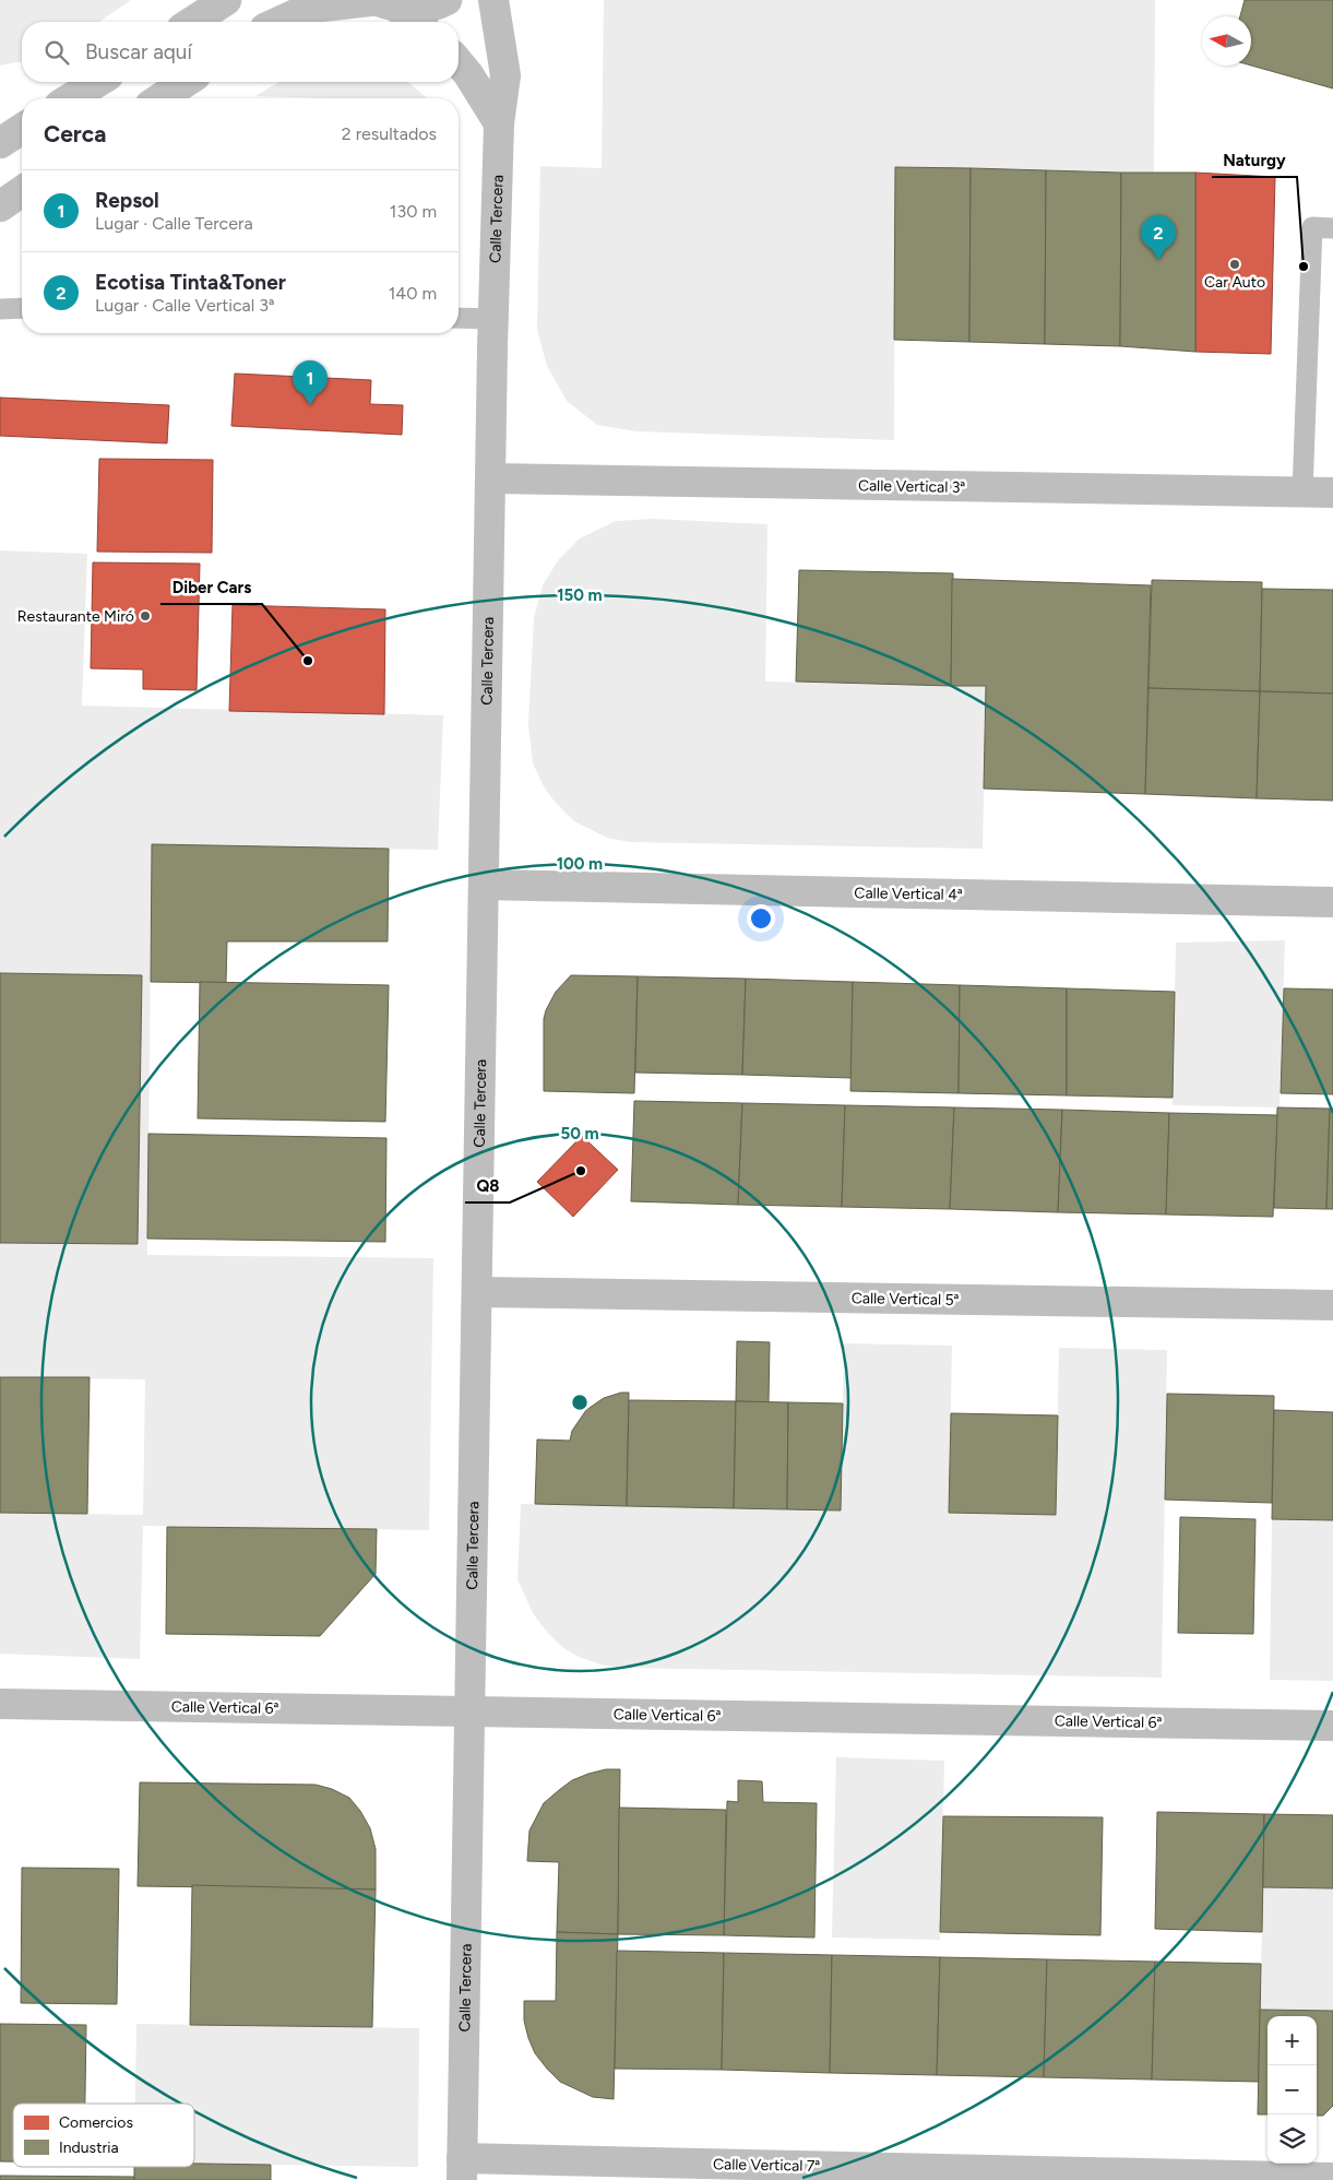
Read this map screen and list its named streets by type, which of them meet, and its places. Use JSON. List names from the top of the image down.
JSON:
{
  "streets": {
    "street": [
      "Calle Tercera",
      "Calle Vertical 3ª",
      "Calle Vertical 4ª",
      "Calle Vertical 5ª",
      "Calle Vertical 6ª",
      "Calle Vertical 7ª"
    ]
  },
  "crossings": [
    ["Calle Tercera", "Calle Vertical 3ª"],
    ["Calle Tercera", "Calle Vertical 4ª"],
    ["Calle Tercera", "Calle Vertical 5ª"],
    ["Calle Tercera", "Calle Vertical 6ª"],
    ["Calle Tercera", "Calle Vertical 7ª"]
  ],
  "places": [
    "Car Auto",
    "Naturgy",
    "Restaurante Miró",
    "Diber Cars",
    "Q8"
  ],
  "legend": ["Comercios", "Industria"],
  "north": "left",
  "page": {
    "search": "Buscar aquí",
    "heading": ["Cerca", "2 resultados"],
    "list": [
      {
        "mark": "1",
        "name": "Repsol",
        "note": "Lugar · Calle Tercera",
        "value": "130 m"
      },
      {
        "mark": "2",
        "name": "Ecotisa Tinta&Toner",
        "note": "Lugar · Calle Vertical 3ª",
        "value": "140 m"
      }
    ],
    "pins": ["2", "1"],
    "map_buttons": ["+", "−"]
  },
  "rings": ["150 m", "100 m", "50 m"]
}
